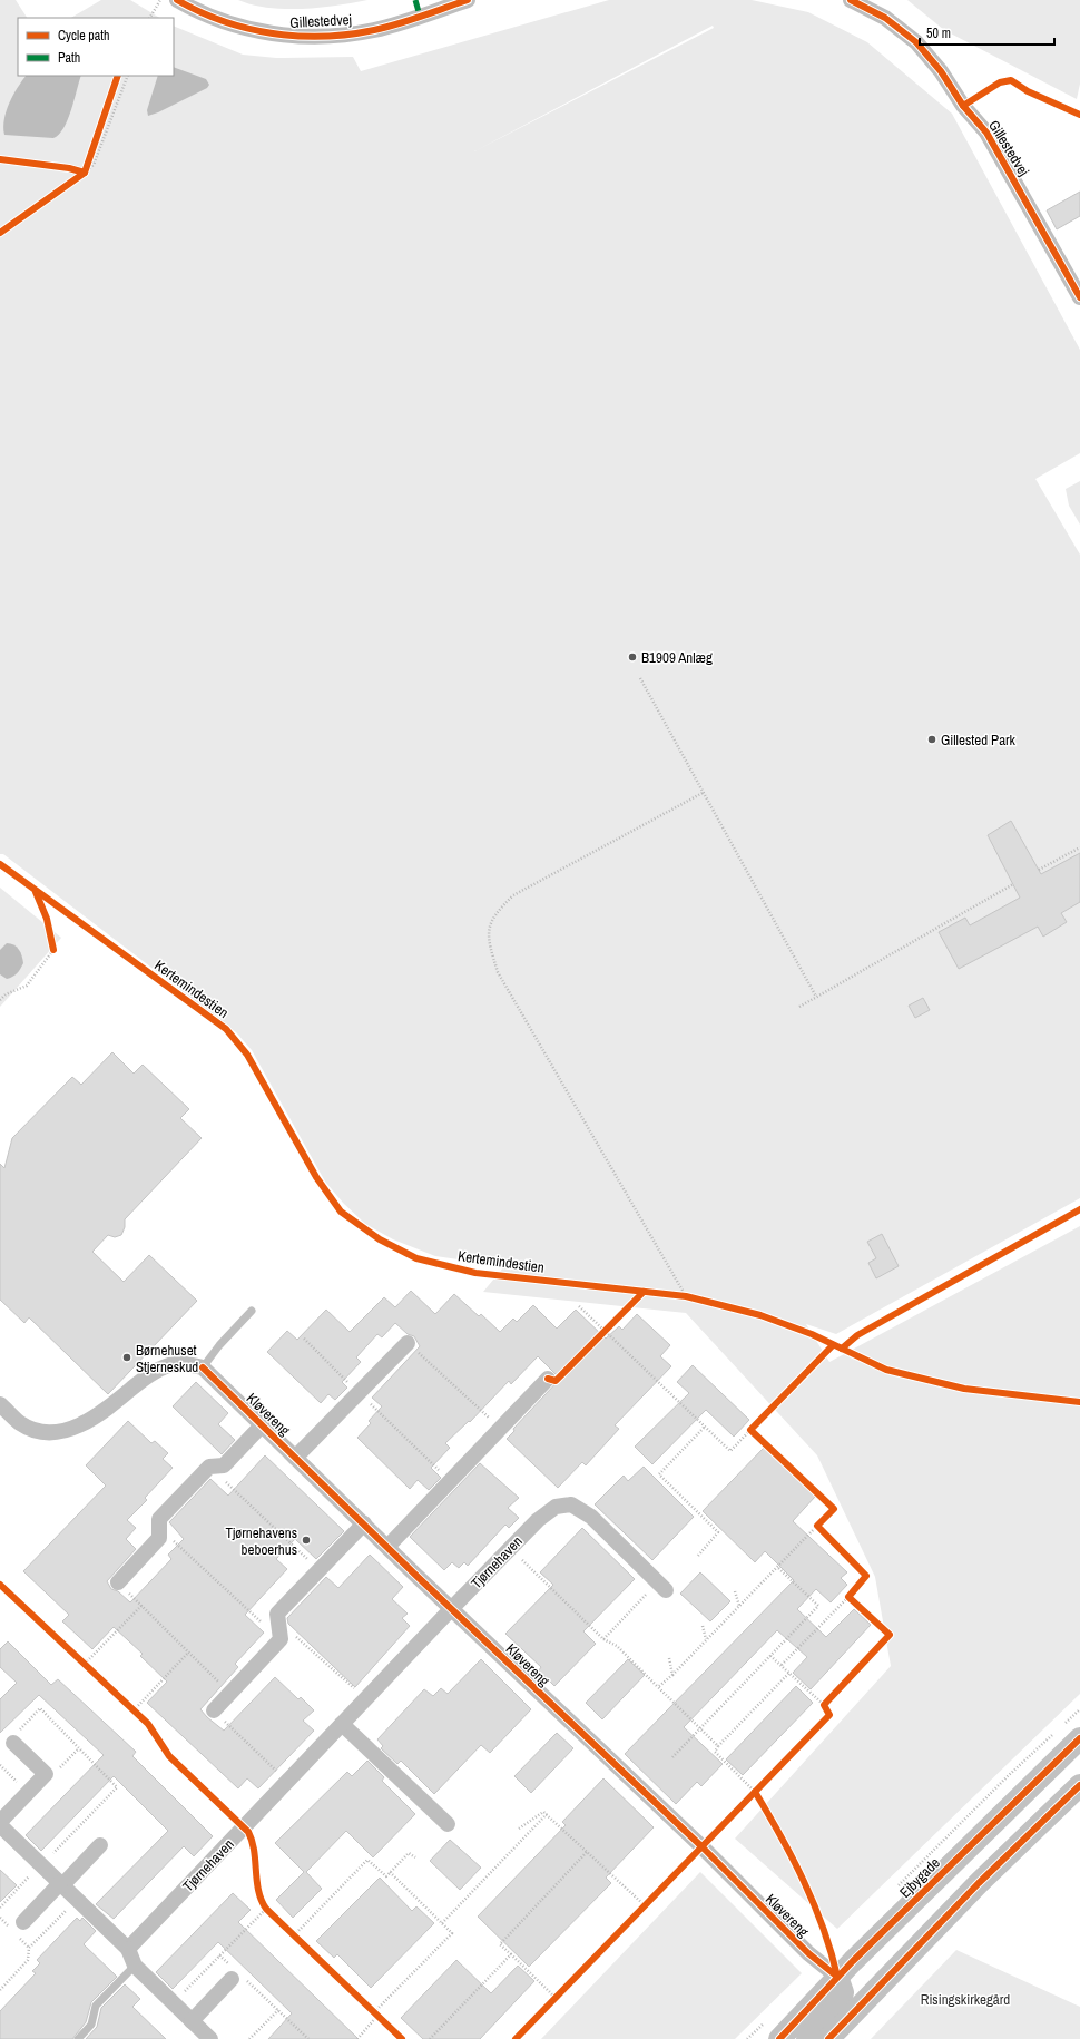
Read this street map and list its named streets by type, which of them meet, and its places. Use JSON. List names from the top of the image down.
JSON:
{
  "streets": {
    "main road": ["Ejbygade"],
    "street": ["Gillestedvej", "Kløvereng", "Tjørnehaven"],
    "cycle path": ["Kertemindestien"]
  },
  "crossings": [
    ["Kløvereng", "Tjørnehaven"],
    ["Kløvereng", "Ejbygade"]
  ],
  "parks": ["Risingskirkegård"],
  "places": [
    "B1909 Anlæg",
    "Gillested Park",
    "Børnehuset Stjerneskud",
    "Tjørnehavens beboerhus"
  ],
  "legend": ["Cycle path", "Path"],
  "scale_bar": "50 m"
}
